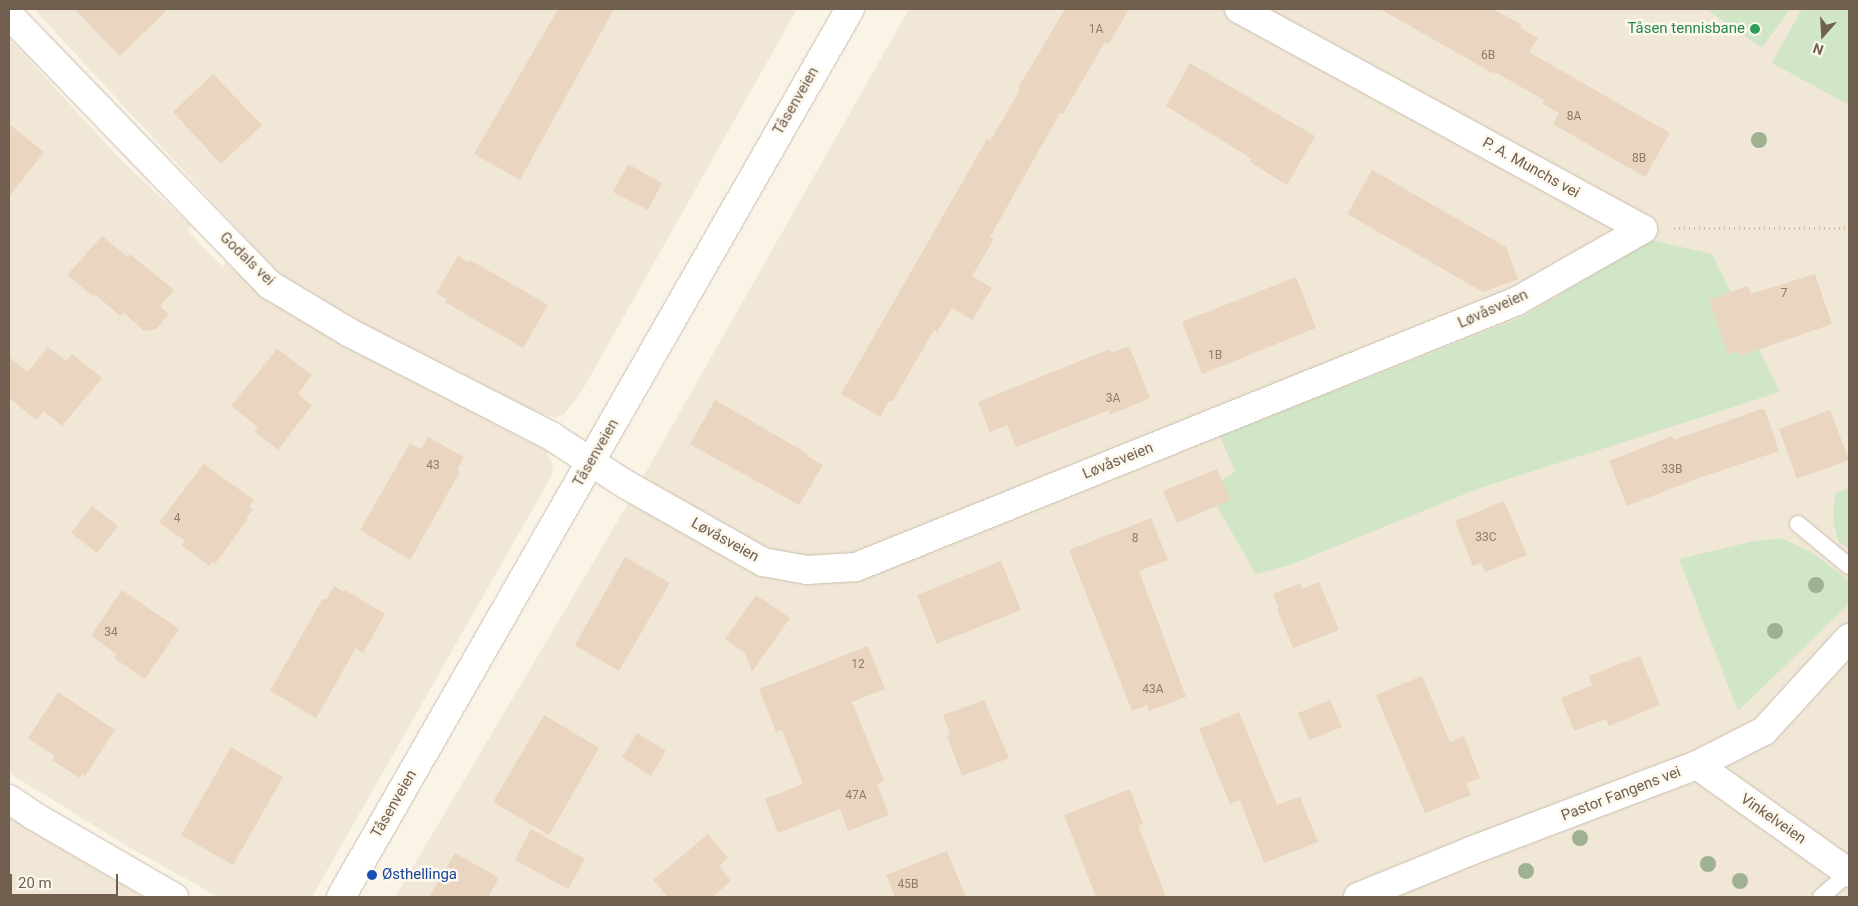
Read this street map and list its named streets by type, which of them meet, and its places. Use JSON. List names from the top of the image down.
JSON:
{
  "streets": {
    "street": [
      "Tåsenveien",
      "P. A. Munchs vei",
      "Godals vei",
      "Løvåsveien",
      "Pastor Fangens vei",
      "Vinkelveien"
    ]
  },
  "crossings": [
    ["Tåsenveien", "Godals vei"],
    ["Tåsenveien", "Løvåsveien"],
    ["P. A. Munchs vei", "Løvåsveien"],
    ["Godals vei", "Løvåsveien"],
    ["Pastor Fangens vei", "Vinkelveien"]
  ],
  "places": ["Tåsen tennisbane", "Østhellinga"],
  "house_numbers": [
    "1A",
    "6B",
    "8A",
    "8B",
    "7",
    "1B",
    "3A",
    "43",
    "33B",
    "4",
    "33C",
    "8",
    "34",
    "12",
    "43A",
    "47A",
    "45B"
  ],
  "scale_bar": "20 m",
  "north": "bottom"
}
